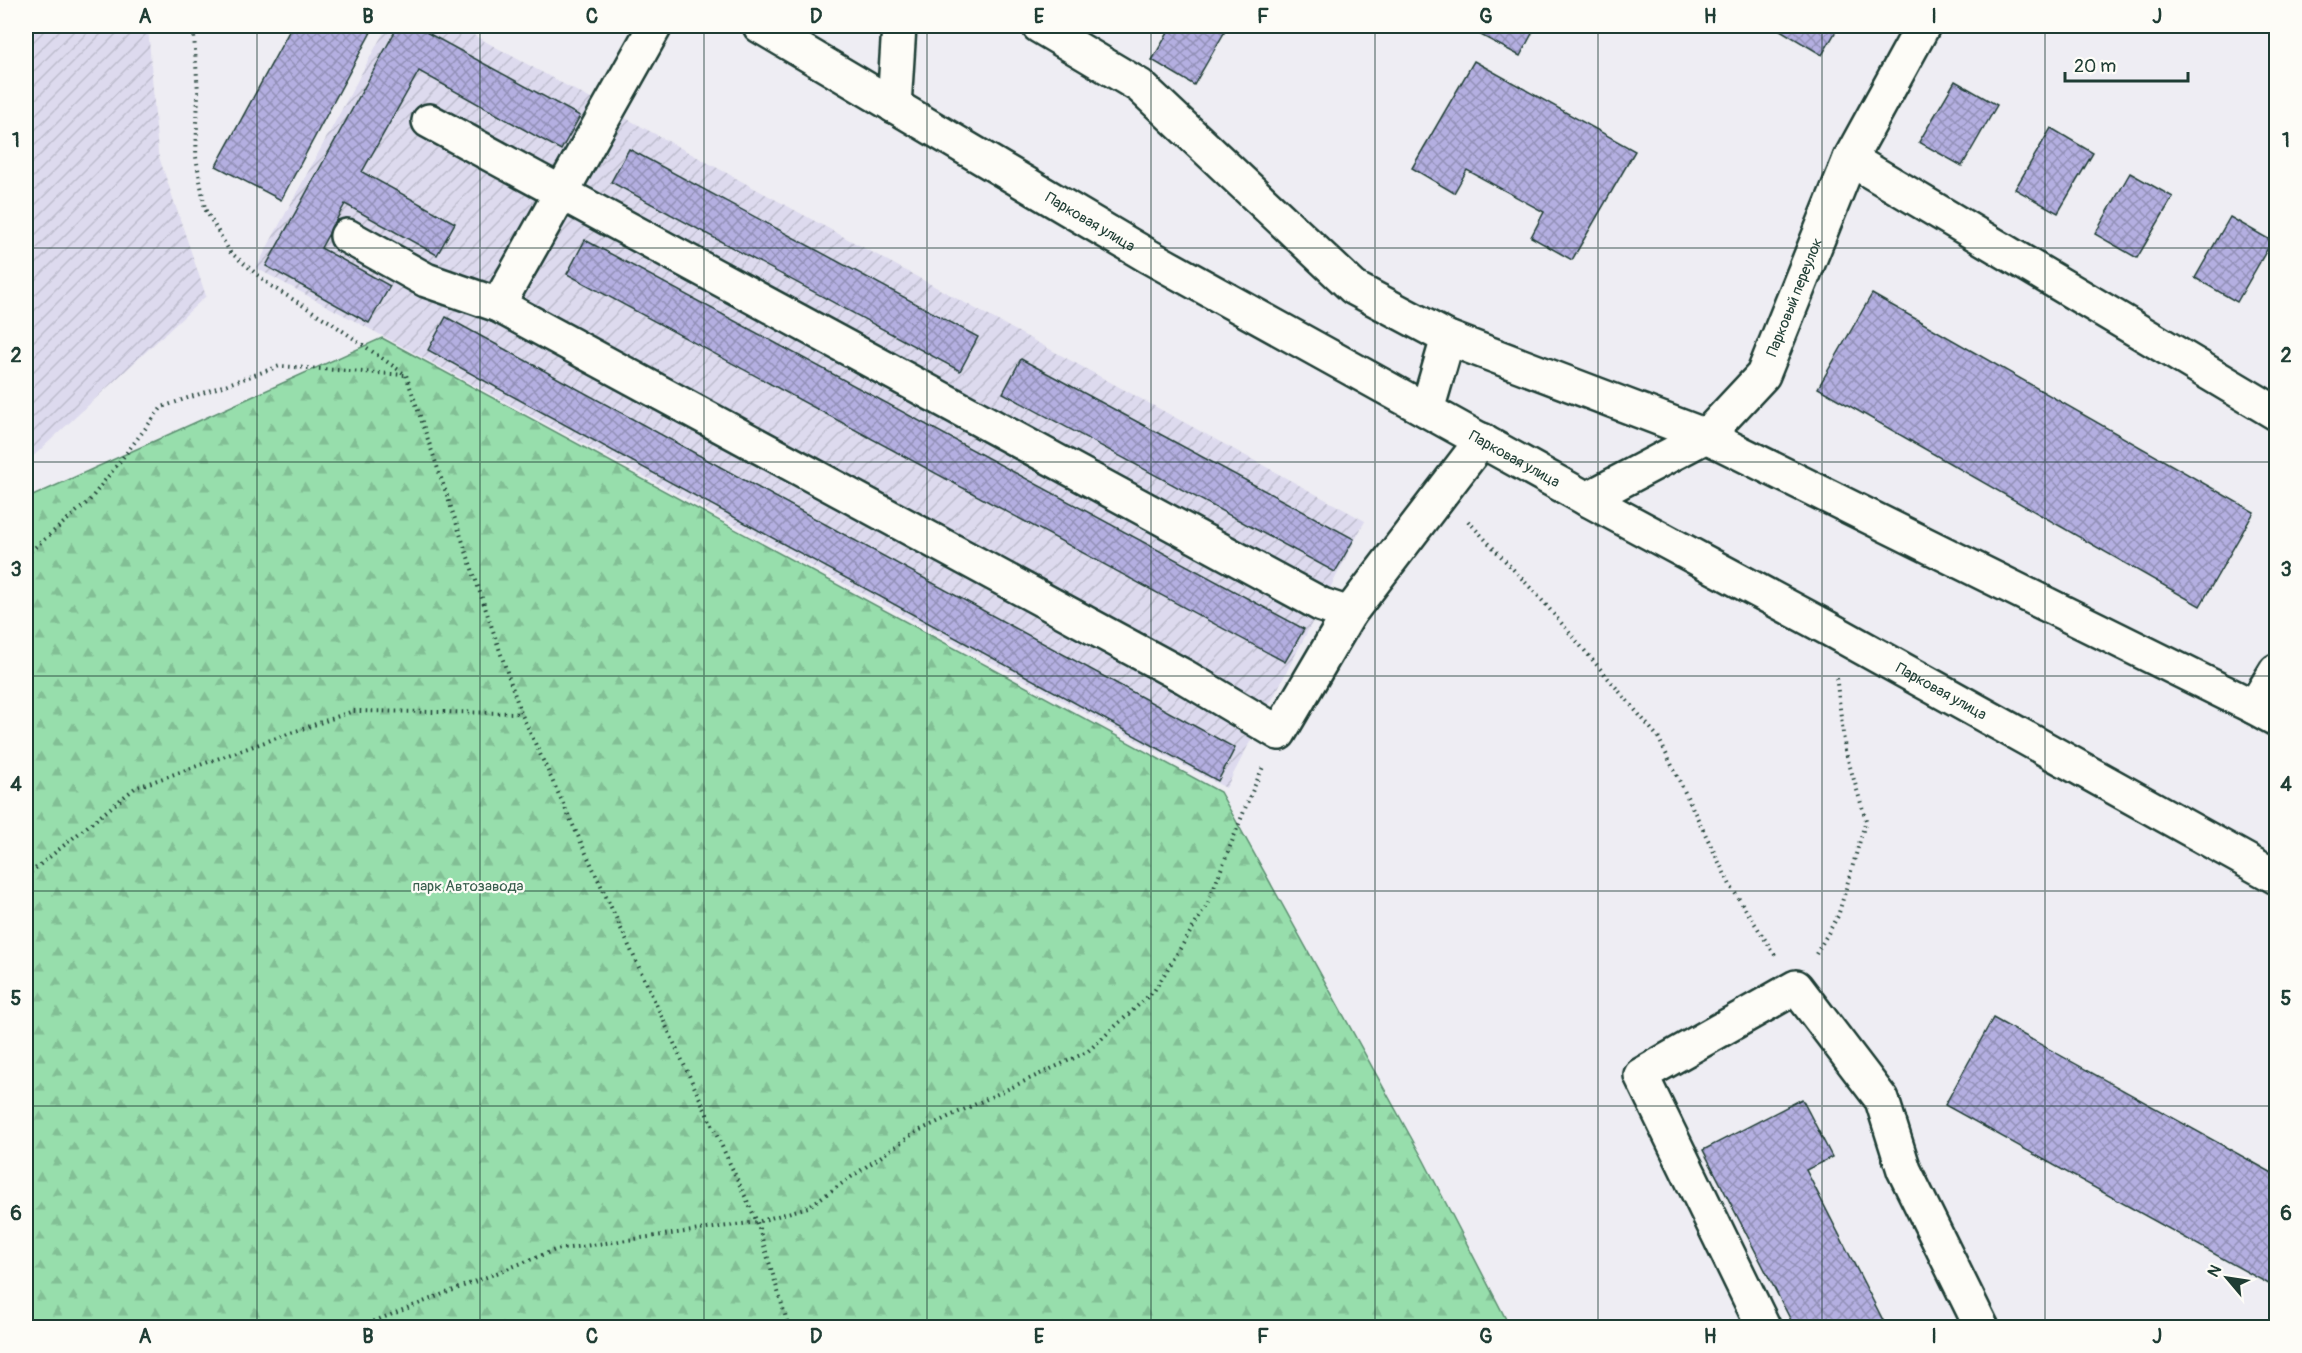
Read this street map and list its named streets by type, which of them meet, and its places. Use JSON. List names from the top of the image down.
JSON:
{
  "streets": {
    "street": ["Парковая улица", "Парковый переулок"]
  },
  "crossings": [
    ["Парковая улица", "Парковый переулок"]
  ],
  "parks": ["парк Автозавода"],
  "scale_bar": "20 m",
  "north": "top left",
  "grid": {
    "columns": [
      "A",
      "B",
      "C",
      "D",
      "E",
      "F",
      "G",
      "H",
      "I",
      "J"
    ],
    "rows": [
      "1",
      "2",
      "3",
      "4",
      "5",
      "6"
    ]
  }
}
